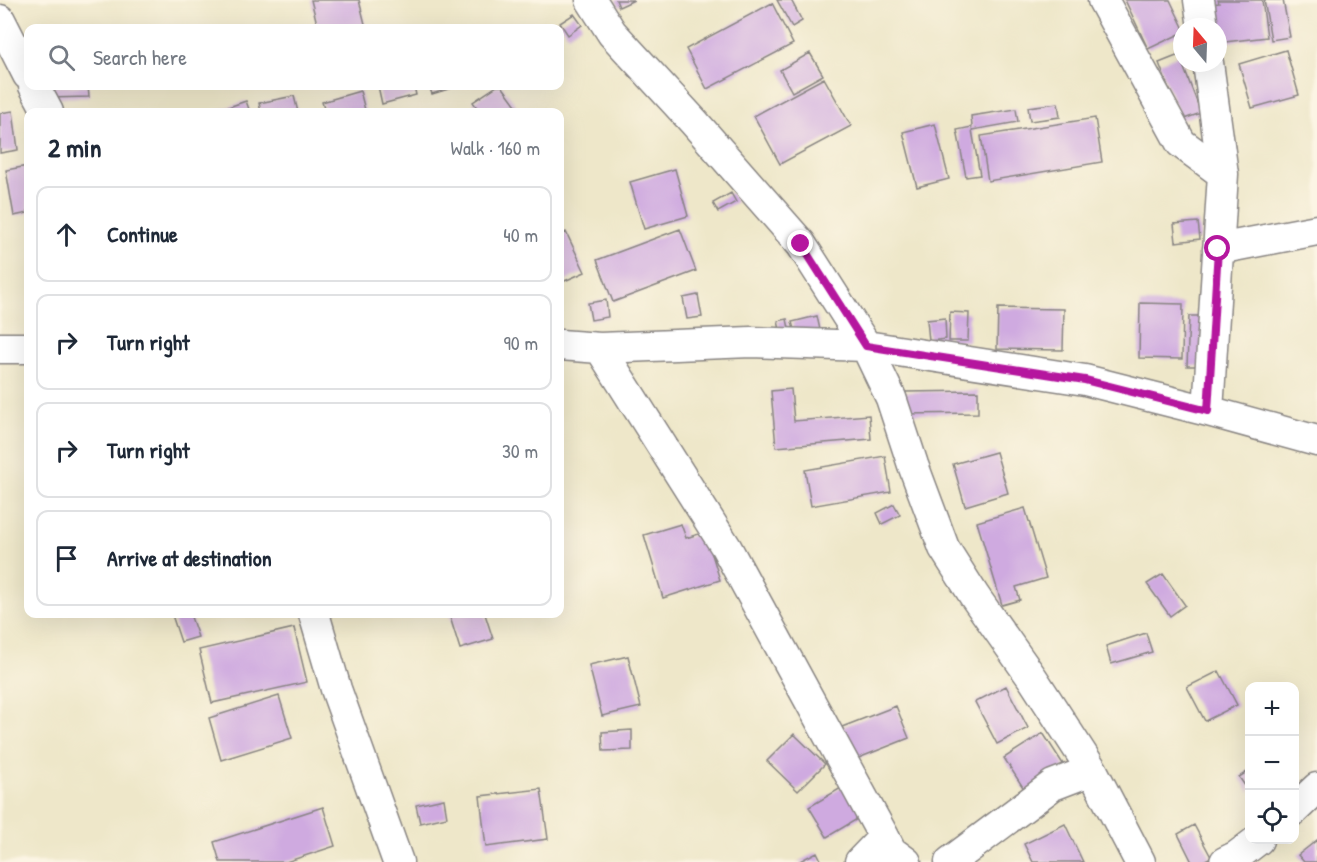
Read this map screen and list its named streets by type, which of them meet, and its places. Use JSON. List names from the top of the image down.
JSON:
{
  "north": "top",
  "page": {
    "search": "Search here",
    "heading": ["2 min", "Walk · 160 m"],
    "list": [
      ["Continue", "40 m"],
      ["Turn right", "90 m"],
      ["Turn right", "30 m"],
      "Arrive at destination"
    ],
    "map_buttons": ["+", "−"]
  }
}
